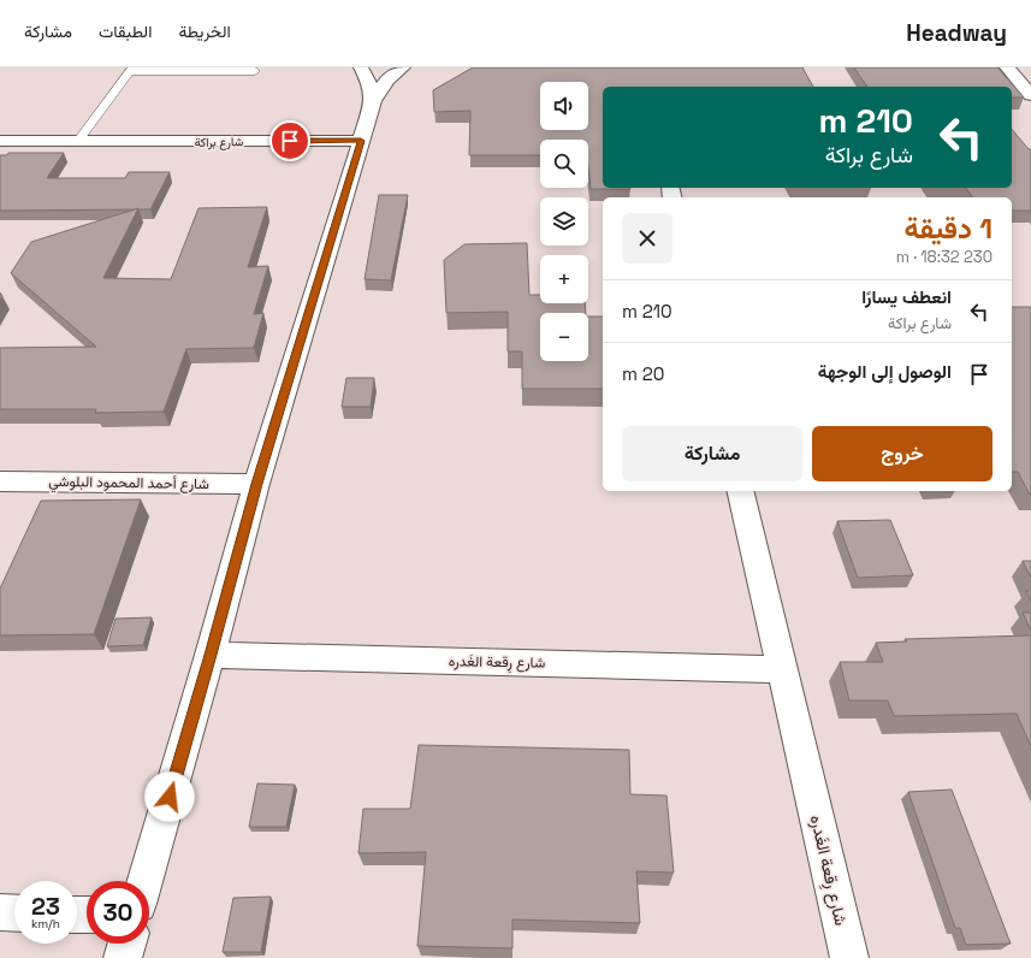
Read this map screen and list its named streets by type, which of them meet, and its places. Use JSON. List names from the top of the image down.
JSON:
{
  "streets": {
    "street": ["شارع براكة", "شارع أحمد المحمود البلوشي", "شارع رِقعة الغَدره"]
  },
  "page": {
    "header": "Headway",
    "nav": ["الخريطة", "الطبقات", "مشاركة"],
    "map_buttons": ["+", "−"],
    "turn": ["210 m", "شارع براكة"],
    "heading": ["1 دقيقة", "230 m · 18:32"],
    "list": [
      {
        "name": "انعطف يسارًا",
        "note": "شارع براكة",
        "value": "210 m"
      },
      {
        "name": "الوصول إلى الوجهة",
        "value": "20 m"
      }
    ],
    "buttons": ["خروج", "مشاركة"],
    "speed": "23 km/h",
    "limit": "30"
  }
}
